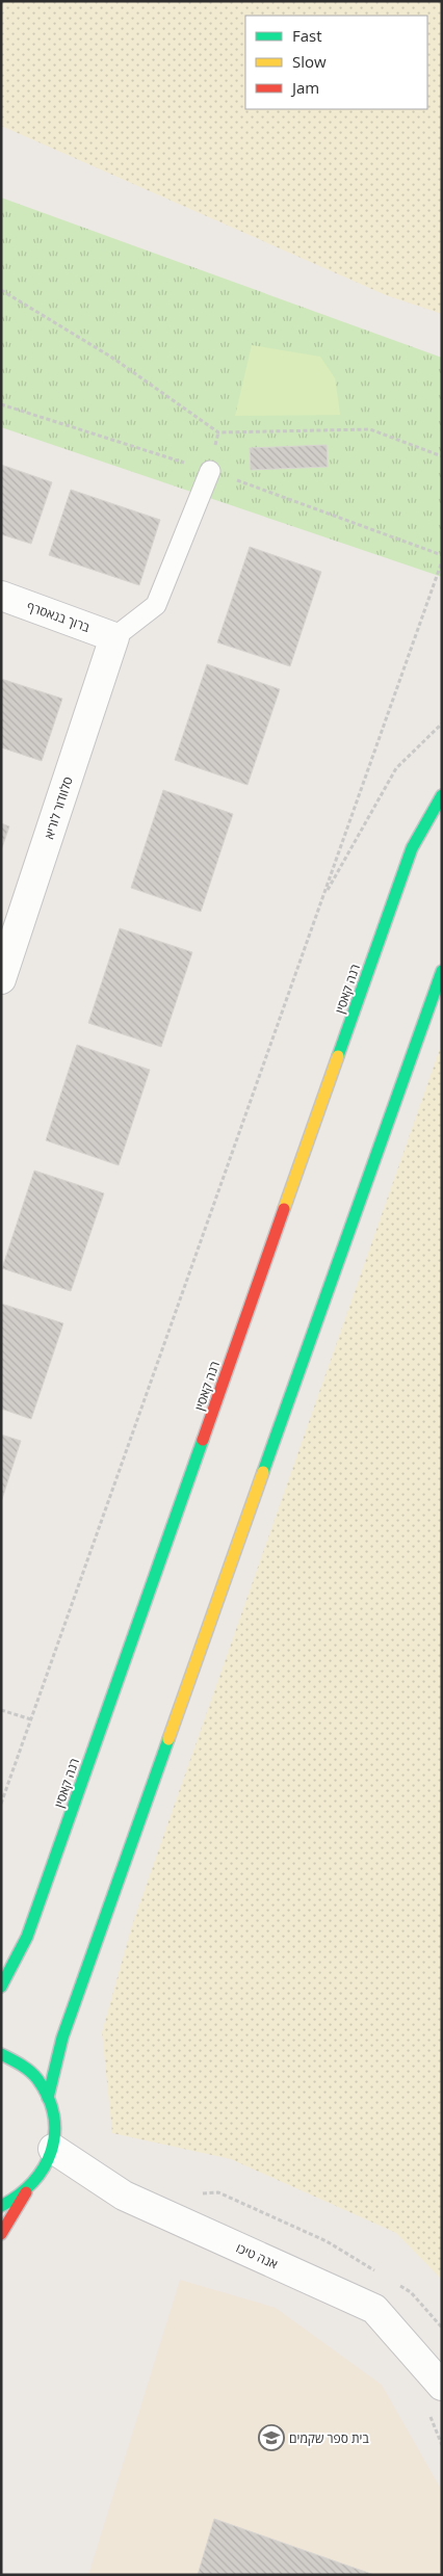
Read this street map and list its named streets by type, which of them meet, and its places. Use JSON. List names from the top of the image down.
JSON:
{
  "streets": {
    "street": [
      "ברוך בנאסרף",
      "סלוודור לוריא",
      "רנה קאסין",
      "אנה טיכו"
    ]
  },
  "crossings": [
    ["ברוך בנאסרף", "סלוודור לוריא"]
  ],
  "places": {
    "school or university": ["בית ספר שקמים"]
  },
  "legend": ["Fast", "Slow", "Jam"]
}
